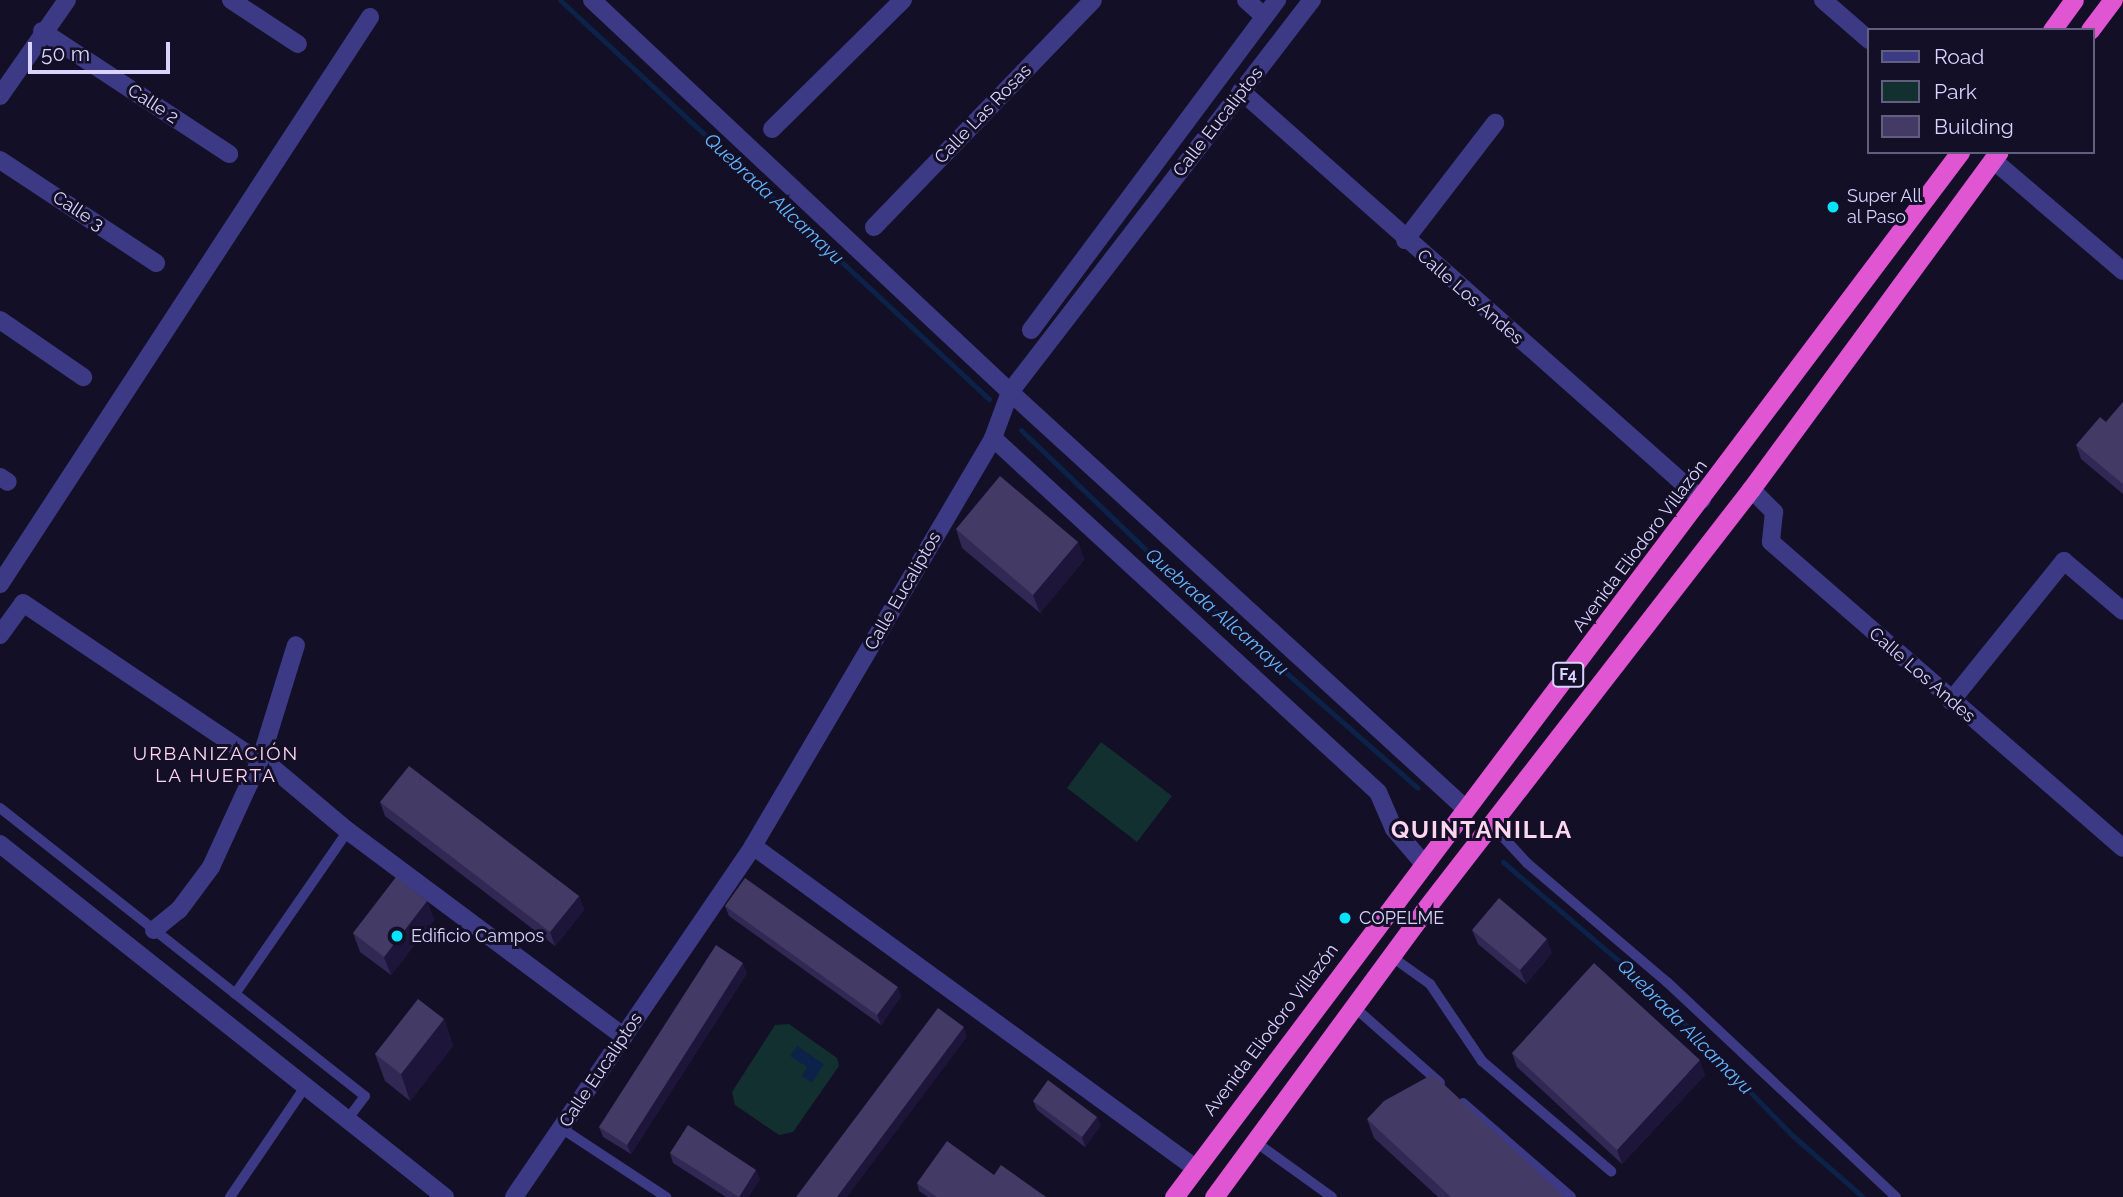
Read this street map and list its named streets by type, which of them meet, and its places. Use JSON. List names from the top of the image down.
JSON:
{
  "streets": {
    "highway": ["Avenida Eliodoro Villazón", "F4"],
    "street": [
      "Calle 2",
      "Calle Las Rosas",
      "Calle Eucaliptos",
      "Calle 3",
      "Calle Los Andes"
    ]
  },
  "crossings": [
    ["Calle Eucaliptos", "Calle Los Andes"],
    ["Calle Los Andes", "Avenida Eliodoro Villazón"],
    ["Calle Los Andes", "F4"]
  ],
  "districts": ["URBANIZACIÓN LA HUERTA", "QUINTANILLA"],
  "water": ["Quebrada Allcamayu"],
  "places": ["Super All al Paso", "COPELME", "Edificio Campos"],
  "legend": ["Road", "Park", "Building"],
  "scale_bar": "50 m"
}
